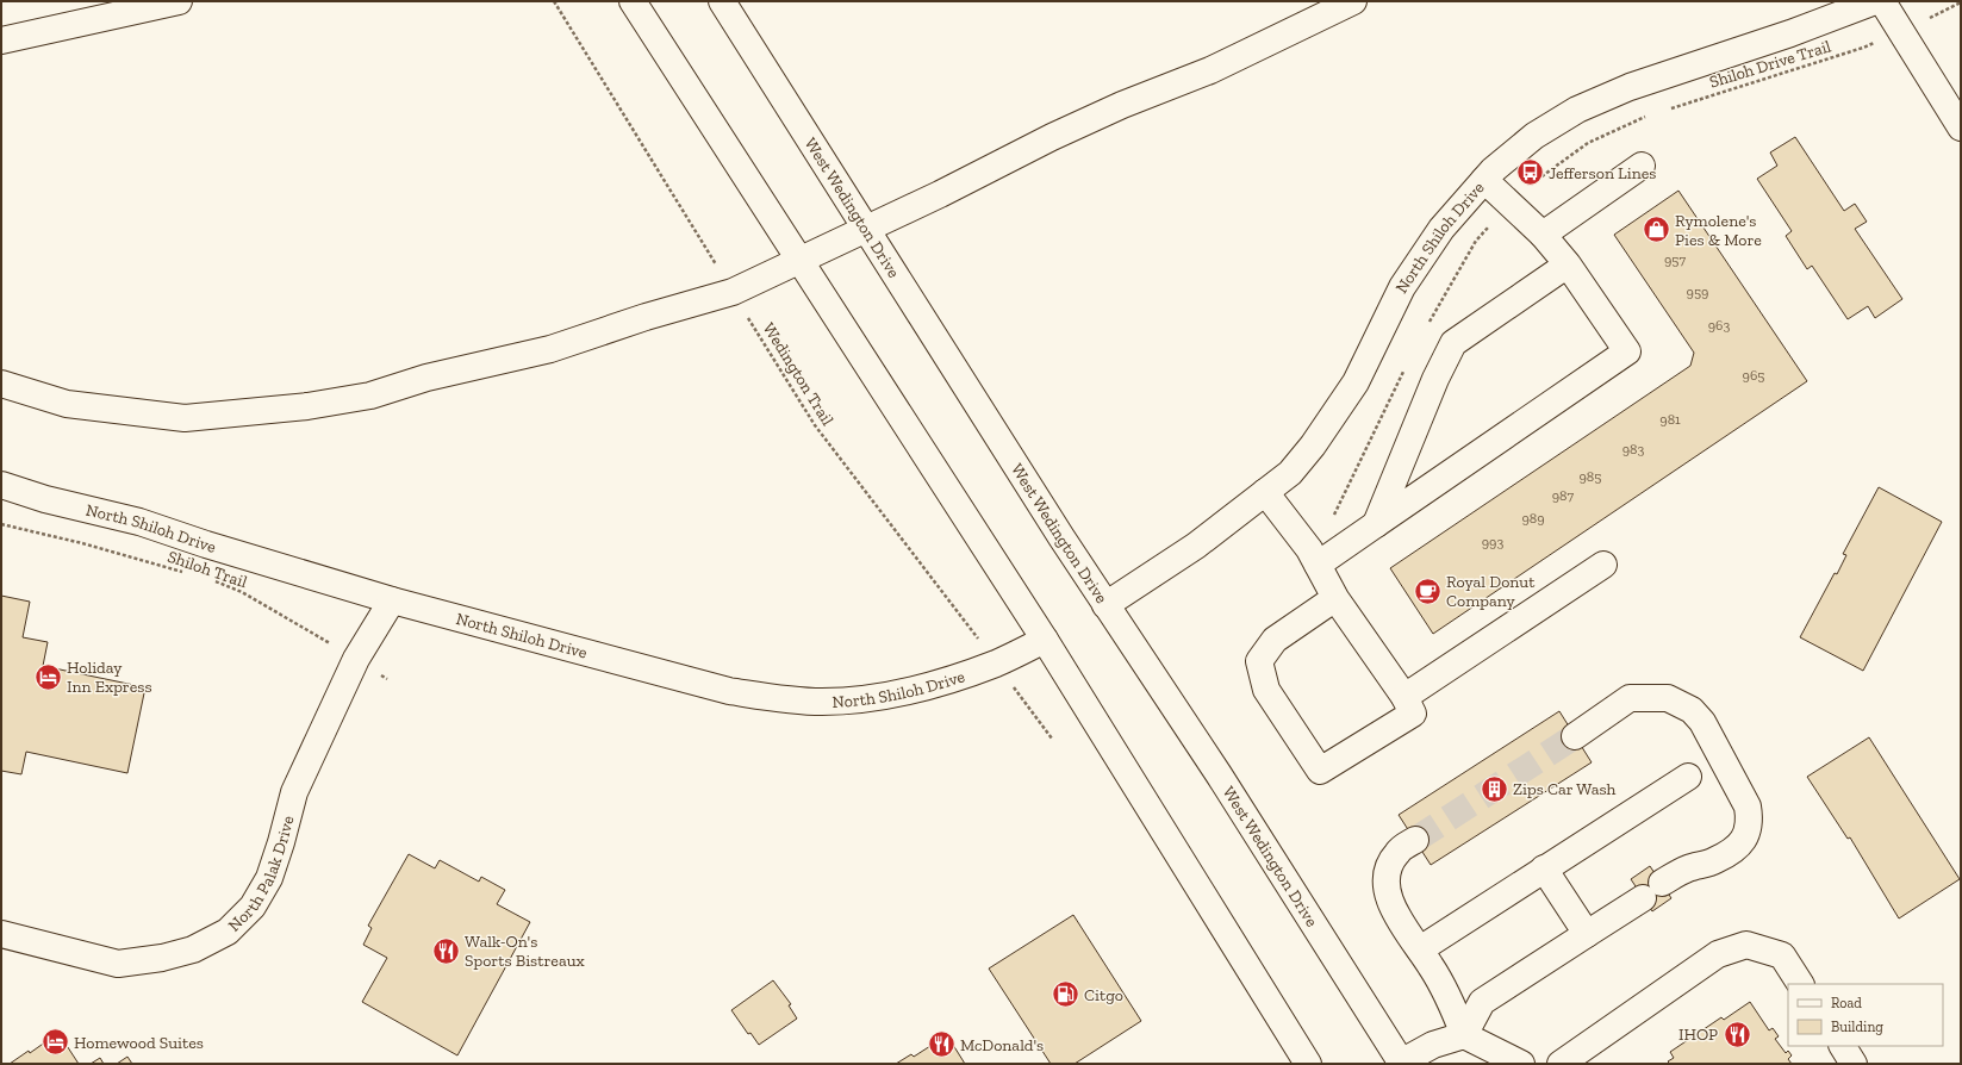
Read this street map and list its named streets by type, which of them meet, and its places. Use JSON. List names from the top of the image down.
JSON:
{
  "streets": {
    "main road": ["West Wedington Drive", "North Shiloh Drive", "North Palak Drive"],
    "path": ["Shiloh Drive Trail", "Wedington Trail", "Shiloh Trail"]
  },
  "crossings": [
    ["West Wedington Drive", "North Shiloh Drive"],
    ["North Shiloh Drive", "Wedington Trail"],
    ["North Shiloh Drive", "North Palak Drive"],
    ["Shiloh Trail", "North Palak Drive"]
  ],
  "places": {
    "bus stop": ["Jefferson Lines"],
    "shop": ["Rymolene's Pies & More"],
    "cafe": ["Royal Donut Company"],
    "hotel": ["Holiday Inn Express", "Homewood Suites"],
    "building": ["Zips Car Wash"],
    "restaurant": ["Walk-On's Sports Bistreaux", "IHOP", "McDonald's"],
    "fuel station": ["Citgo"]
  },
  "house_numbers": [
    "957",
    "959",
    "963",
    "965",
    "981",
    "983",
    "985",
    "987",
    "989",
    "993"
  ],
  "legend": ["Road", "Building"]
}
